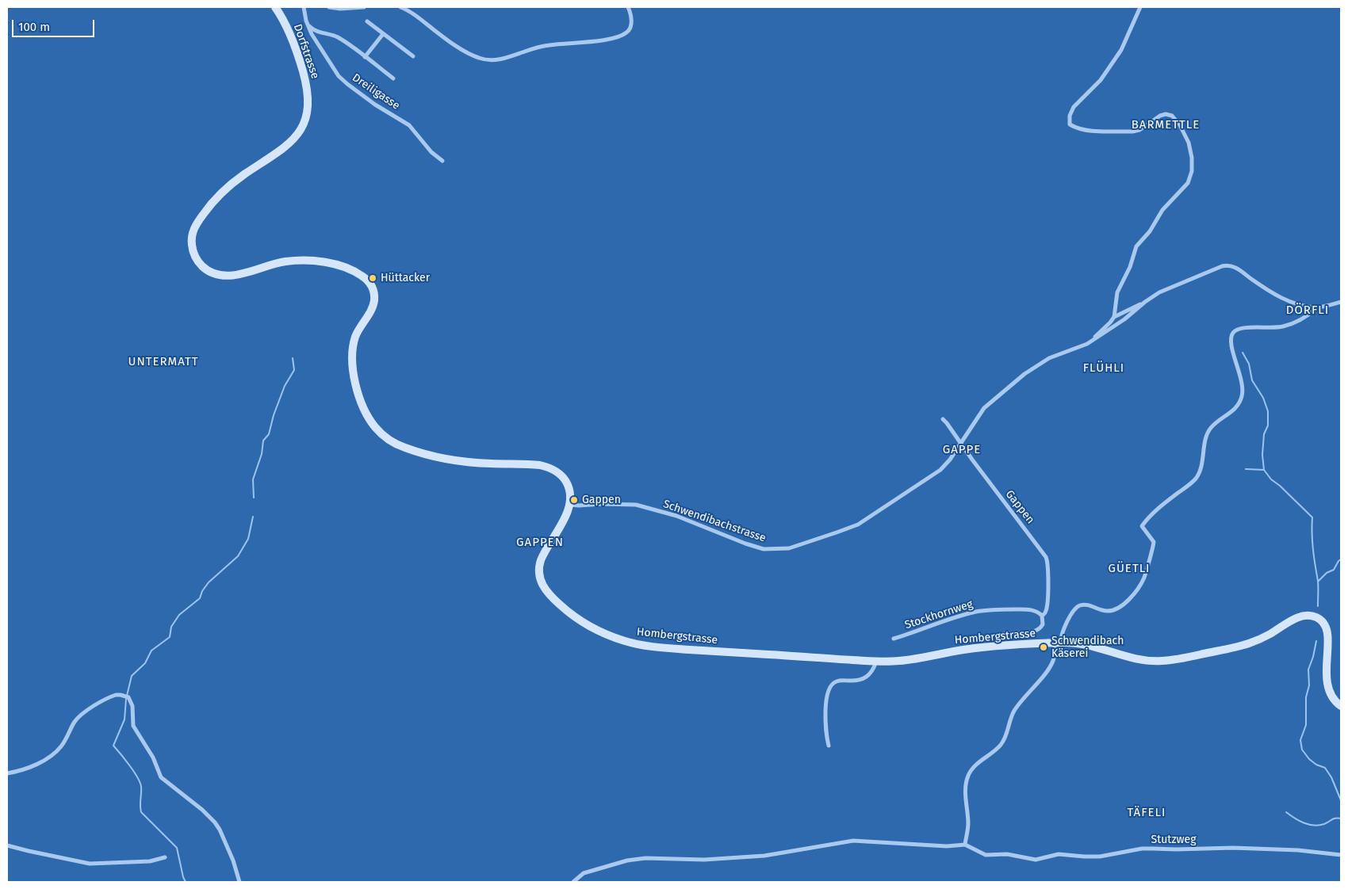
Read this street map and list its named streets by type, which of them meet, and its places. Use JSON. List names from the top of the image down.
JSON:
{
  "streets": {
    "street": [
      "Dorfstrasse",
      "Dreiligasse",
      "Gappen",
      "Schwendibachstrasse",
      "Stockhornweg",
      "Hombergstrasse",
      "Stutzweg"
    ]
  },
  "crossings": [
    ["Dorfstrasse", "Schwendibachstrasse"],
    ["Dorfstrasse", "Hombergstrasse"],
    ["Gappen", "Schwendibachstrasse"],
    ["Gappen", "Stockhornweg"],
    ["Schwendibachstrasse", "Hombergstrasse"]
  ],
  "districts": [
    "BARMETTLE",
    "DÖRFLI",
    "UNTERMATT",
    "FLÜHLI",
    "GAPPE",
    "GAPPEN",
    "GÜETLI",
    "TÄFELI"
  ],
  "places": ["Hüttacker", "Gappen", "Schwendibach Käserei"],
  "scale_bar": "100 m"
}
